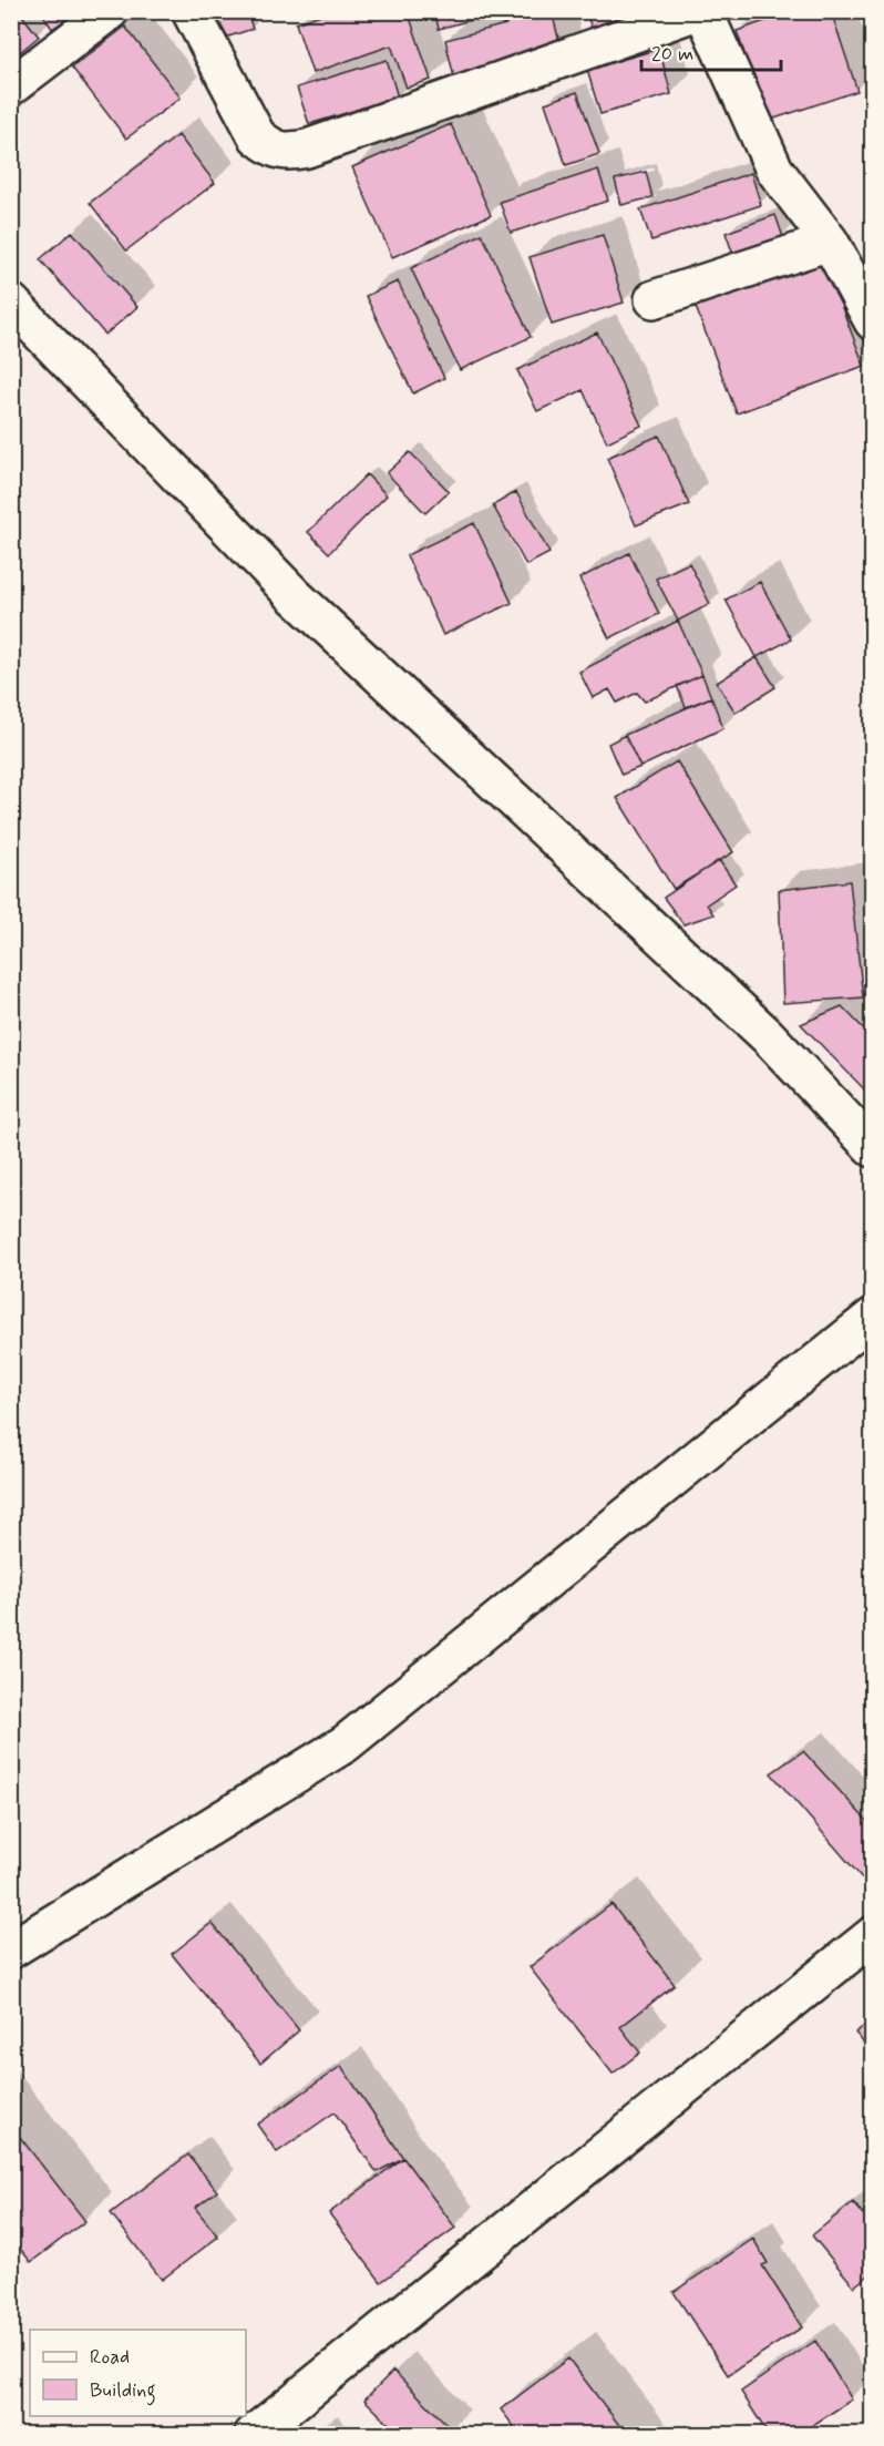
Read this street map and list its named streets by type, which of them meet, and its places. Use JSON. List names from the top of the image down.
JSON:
{
  "legend": ["Road", "Building"],
  "scale_bar": "20 m"
}
